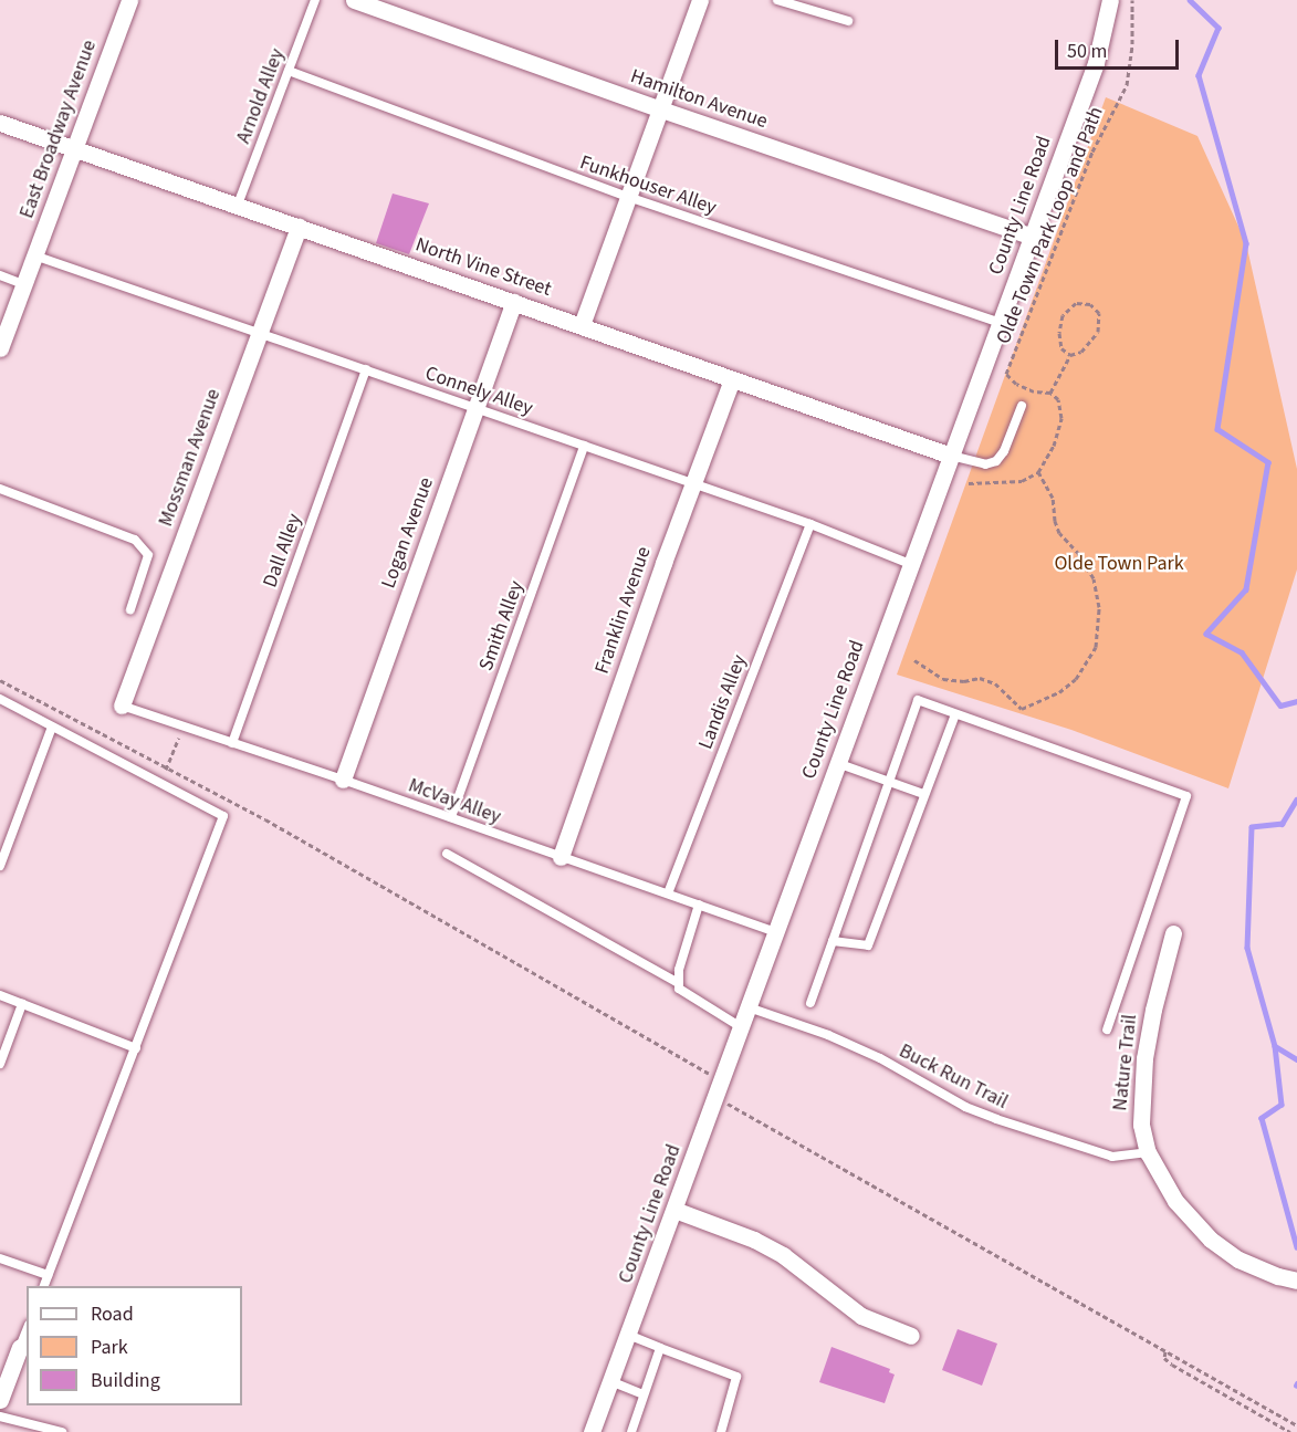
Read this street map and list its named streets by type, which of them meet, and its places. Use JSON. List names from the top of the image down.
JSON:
{
  "streets": {
    "street": [
      "Hamilton Avenue",
      "East Broadway Avenue",
      "County Line Road",
      "North Vine Street",
      "Mossman Avenue",
      "Logan Avenue",
      "Franklin Avenue",
      "Nature Trail"
    ],
    "lane": [
      "Arnold Alley",
      "Funkhouser Alley",
      "Connely Alley",
      "Dall Alley",
      "Smith Alley",
      "Landis Alley",
      "McVay Alley",
      "Buck Run Trail"
    ],
    "path": ["Olde Town Park Loop and Path"]
  },
  "crossings": [
    ["Arnold Alley", "Funkhouser Alley"],
    ["Arnold Alley", "North Vine Street"],
    ["Hamilton Avenue", "County Line Road"],
    ["East Broadway Avenue", "North Vine Street"],
    ["East Broadway Avenue", "Connely Alley"],
    ["Funkhouser Alley", "County Line Road"],
    ["County Line Road", "North Vine Street"],
    ["County Line Road", "Connely Alley"],
    ["County Line Road", "McVay Alley"],
    ["County Line Road", "Buck Run Trail"],
    ["North Vine Street", "Mossman Avenue"],
    ["North Vine Street", "Logan Avenue"],
    ["North Vine Street", "Franklin Avenue"],
    ["Connely Alley", "Mossman Avenue"],
    ["Connely Alley", "Logan Avenue"],
    ["Connely Alley", "Dall Alley"],
    ["Connely Alley", "Franklin Avenue"],
    ["Connely Alley", "Smith Alley"],
    ["Connely Alley", "Landis Alley"],
    ["Mossman Avenue", "McVay Alley"],
    ["Logan Avenue", "McVay Alley"],
    ["Dall Alley", "McVay Alley"],
    ["Franklin Avenue", "McVay Alley"],
    ["Smith Alley", "McVay Alley"],
    ["Landis Alley", "McVay Alley"],
    ["Nature Trail", "Buck Run Trail"]
  ],
  "parks": ["Olde Town Park"],
  "legend": ["Road", "Park", "Building"],
  "scale_bar": "50 m"
}
